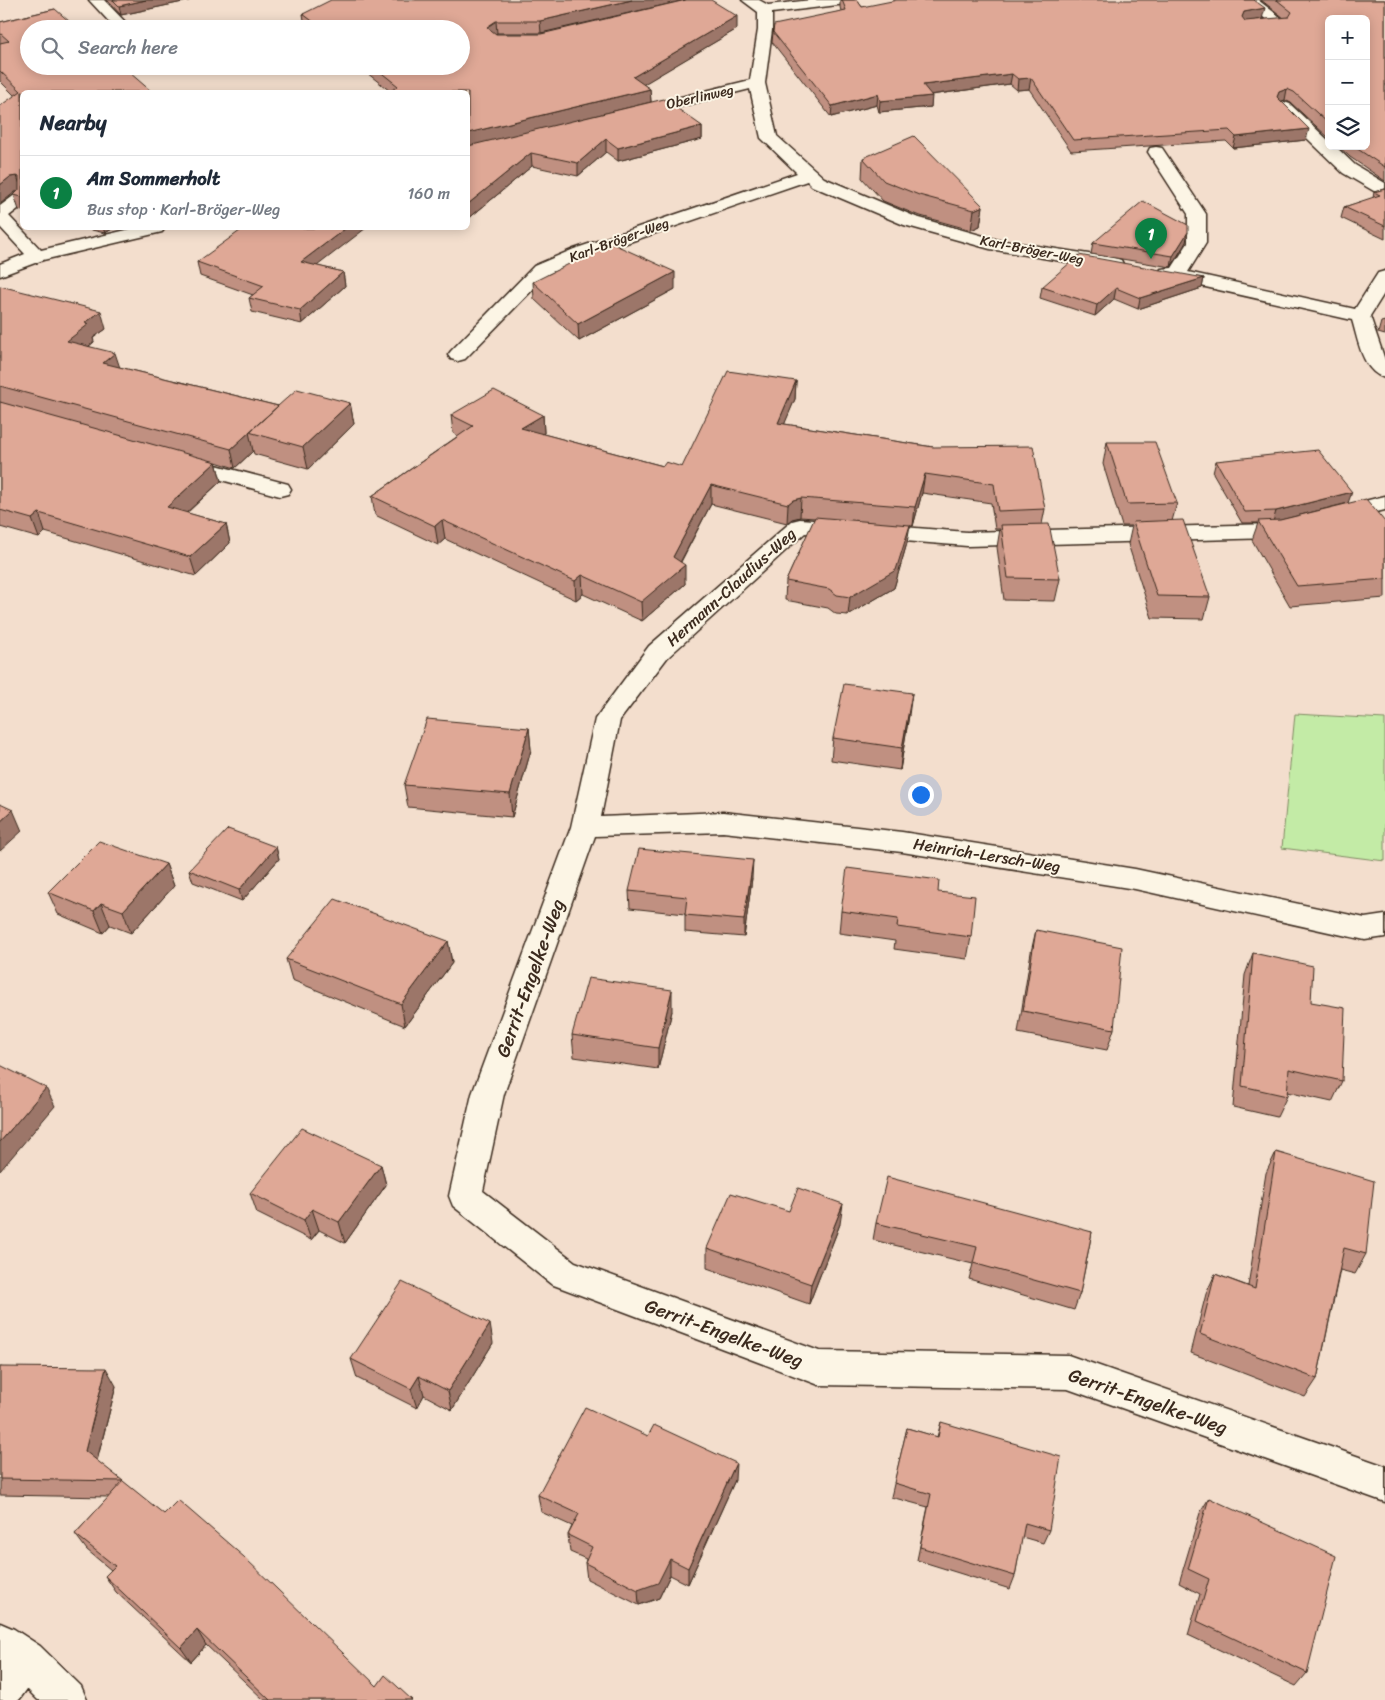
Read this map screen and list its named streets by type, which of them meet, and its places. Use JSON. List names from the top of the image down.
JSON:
{
  "streets": {
    "street": [
      "Oberlinweg",
      "Karl-Bröger-Weg",
      "Hermann-Claudius-Weg",
      "Heinrich-Lersch-Weg",
      "Gerrit-Engelke-Weg"
    ]
  },
  "crossings": [
    ["Oberlinweg", "Karl-Bröger-Weg"],
    ["Hermann-Claudius-Weg", "Heinrich-Lersch-Weg"],
    ["Hermann-Claudius-Weg", "Gerrit-Engelke-Weg"],
    ["Heinrich-Lersch-Weg", "Gerrit-Engelke-Weg"]
  ],
  "page": {
    "map_buttons": ["+", "−"],
    "search": "Search here",
    "heading": "Nearby",
    "list": [
      {
        "mark": "1",
        "name": "Am Sommerholt",
        "note": "Bus stop · Karl-Bröger-Weg",
        "value": "160 m"
      }
    ],
    "pins": "1"
  }
}
